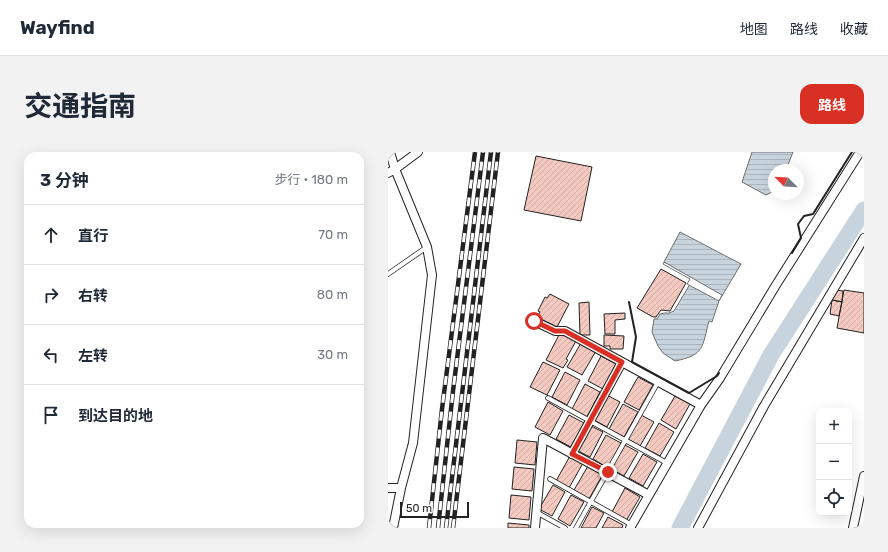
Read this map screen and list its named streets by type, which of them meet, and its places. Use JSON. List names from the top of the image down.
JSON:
{
  "scale_bar": "50 m",
  "north": "top left",
  "page": {
    "header": "Wayfind",
    "nav": ["地图", "路线", "收藏"],
    "title": "交通指南",
    "buttons": "路线",
    "heading": ["3 分钟", "步行 · 180 m"],
    "list": [
      ["直行", "70 m"],
      ["右转", "80 m"],
      ["左转", "30 m"],
      "到达目的地"
    ],
    "map_buttons": ["+", "−"],
    "scale": "50 m"
  }
}
